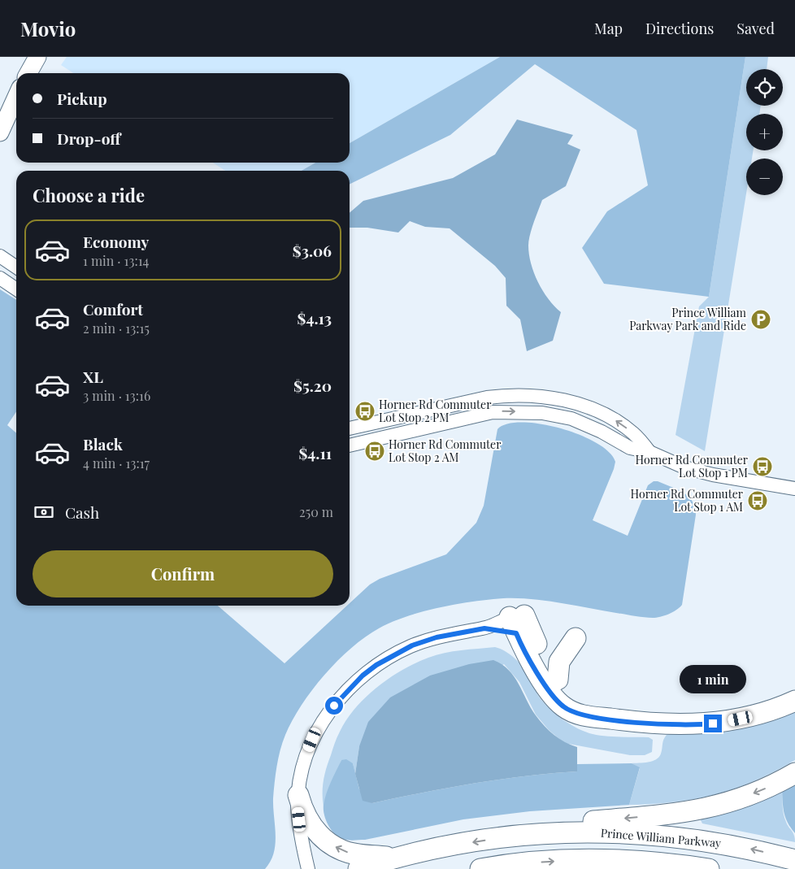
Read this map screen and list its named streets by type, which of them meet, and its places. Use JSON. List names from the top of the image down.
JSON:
{
  "streets": {
    "highway": ["Prince William Parkway"]
  },
  "places": {
    "parking": ["Prince William Parkway Park and Ride"],
    "bus stop": [
      "Horner Rd Commuter Lot Stop 2 PM",
      "Horner Rd Commuter Lot Stop 2 AM",
      "Horner Rd Commuter Lot Stop 1 PM",
      "Horner Rd Commuter Lot Stop 1 AM"
    ]
  },
  "page": {
    "header": "Movio",
    "nav": ["Map", "Directions", "Saved"],
    "map_buttons": ["+", "−"],
    "banner": ["Pickup", "Drop-off"],
    "heading": "Choose a ride",
    "list": [
      {
        "name": "Economy",
        "note": "1 min · 13:14",
        "value": "$3.06"
      },
      {
        "name": "Comfort",
        "note": "2 min · 13:15",
        "value": "$4.13"
      },
      {
        "name": "XL",
        "note": "3 min · 13:16",
        "value": "$5.20"
      },
      {
        "name": "Black",
        "note": "4 min · 13:17",
        "value": "$4.11"
      }
    ],
    "pay": ["Cash", "250 m"],
    "buttons": "Confirm",
    "bubble": "1 min"
  }
}
